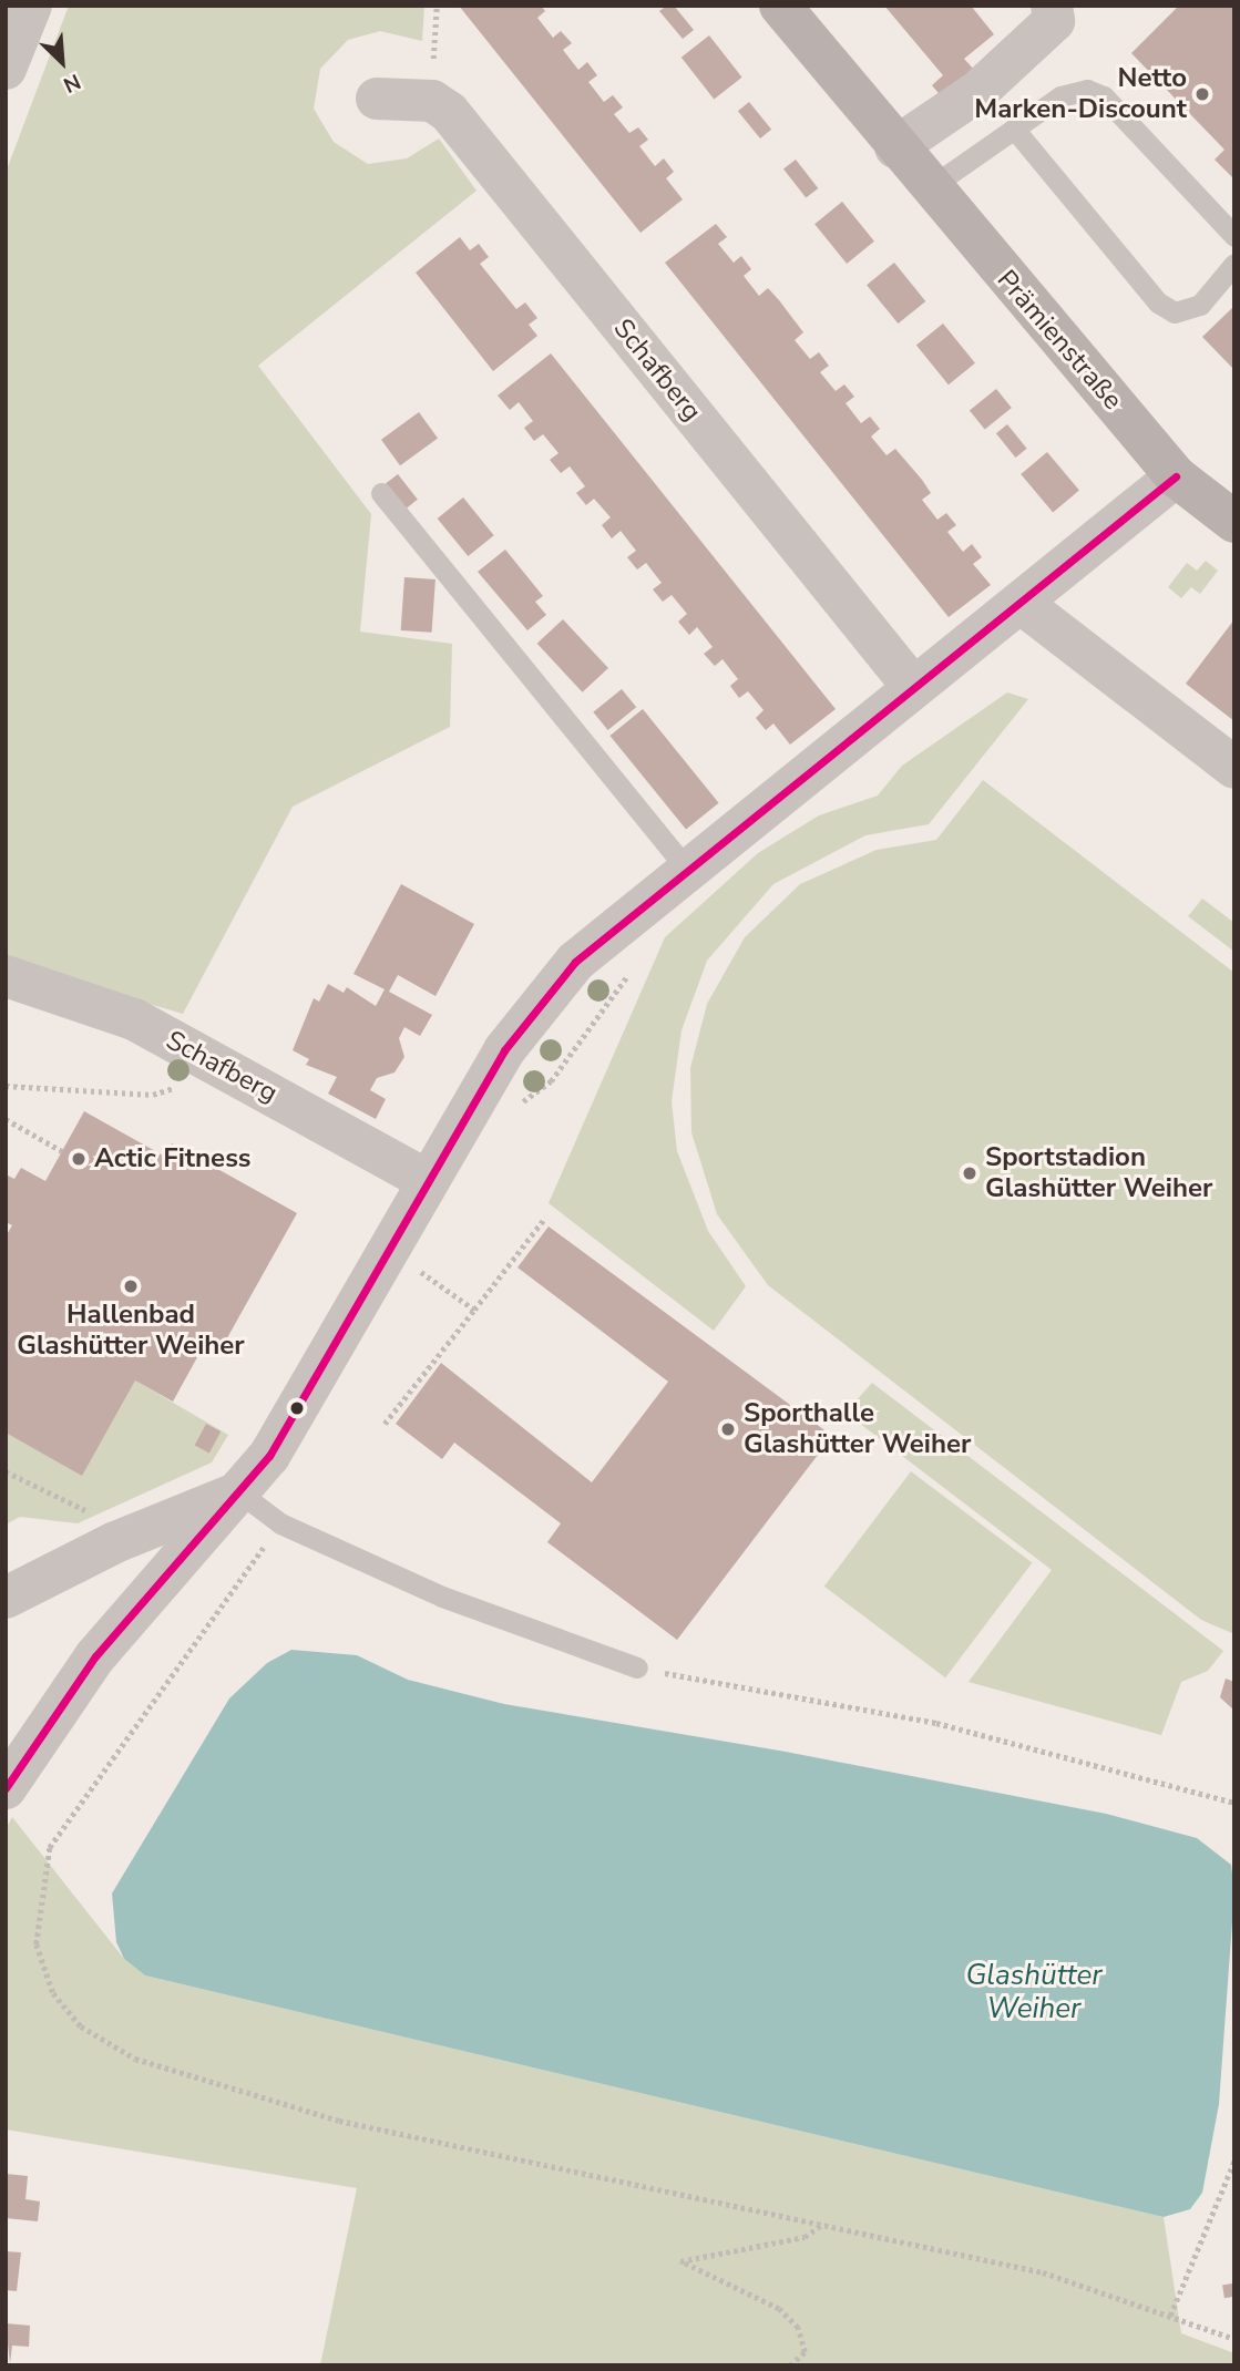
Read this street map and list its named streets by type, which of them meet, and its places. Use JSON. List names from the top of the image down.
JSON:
{
  "streets": {
    "street": ["Prämienstraße", "Schafberg"]
  },
  "water": ["Glashütter Weiher"],
  "places": [
    "Netto Marken-Discount",
    "Actic Fitness",
    "Sportstadion Glashütter Weiher",
    "Hallenbad Glashütter Weiher",
    "Sporthalle Glashütter Weiher"
  ],
  "north": "bottom right"
}
